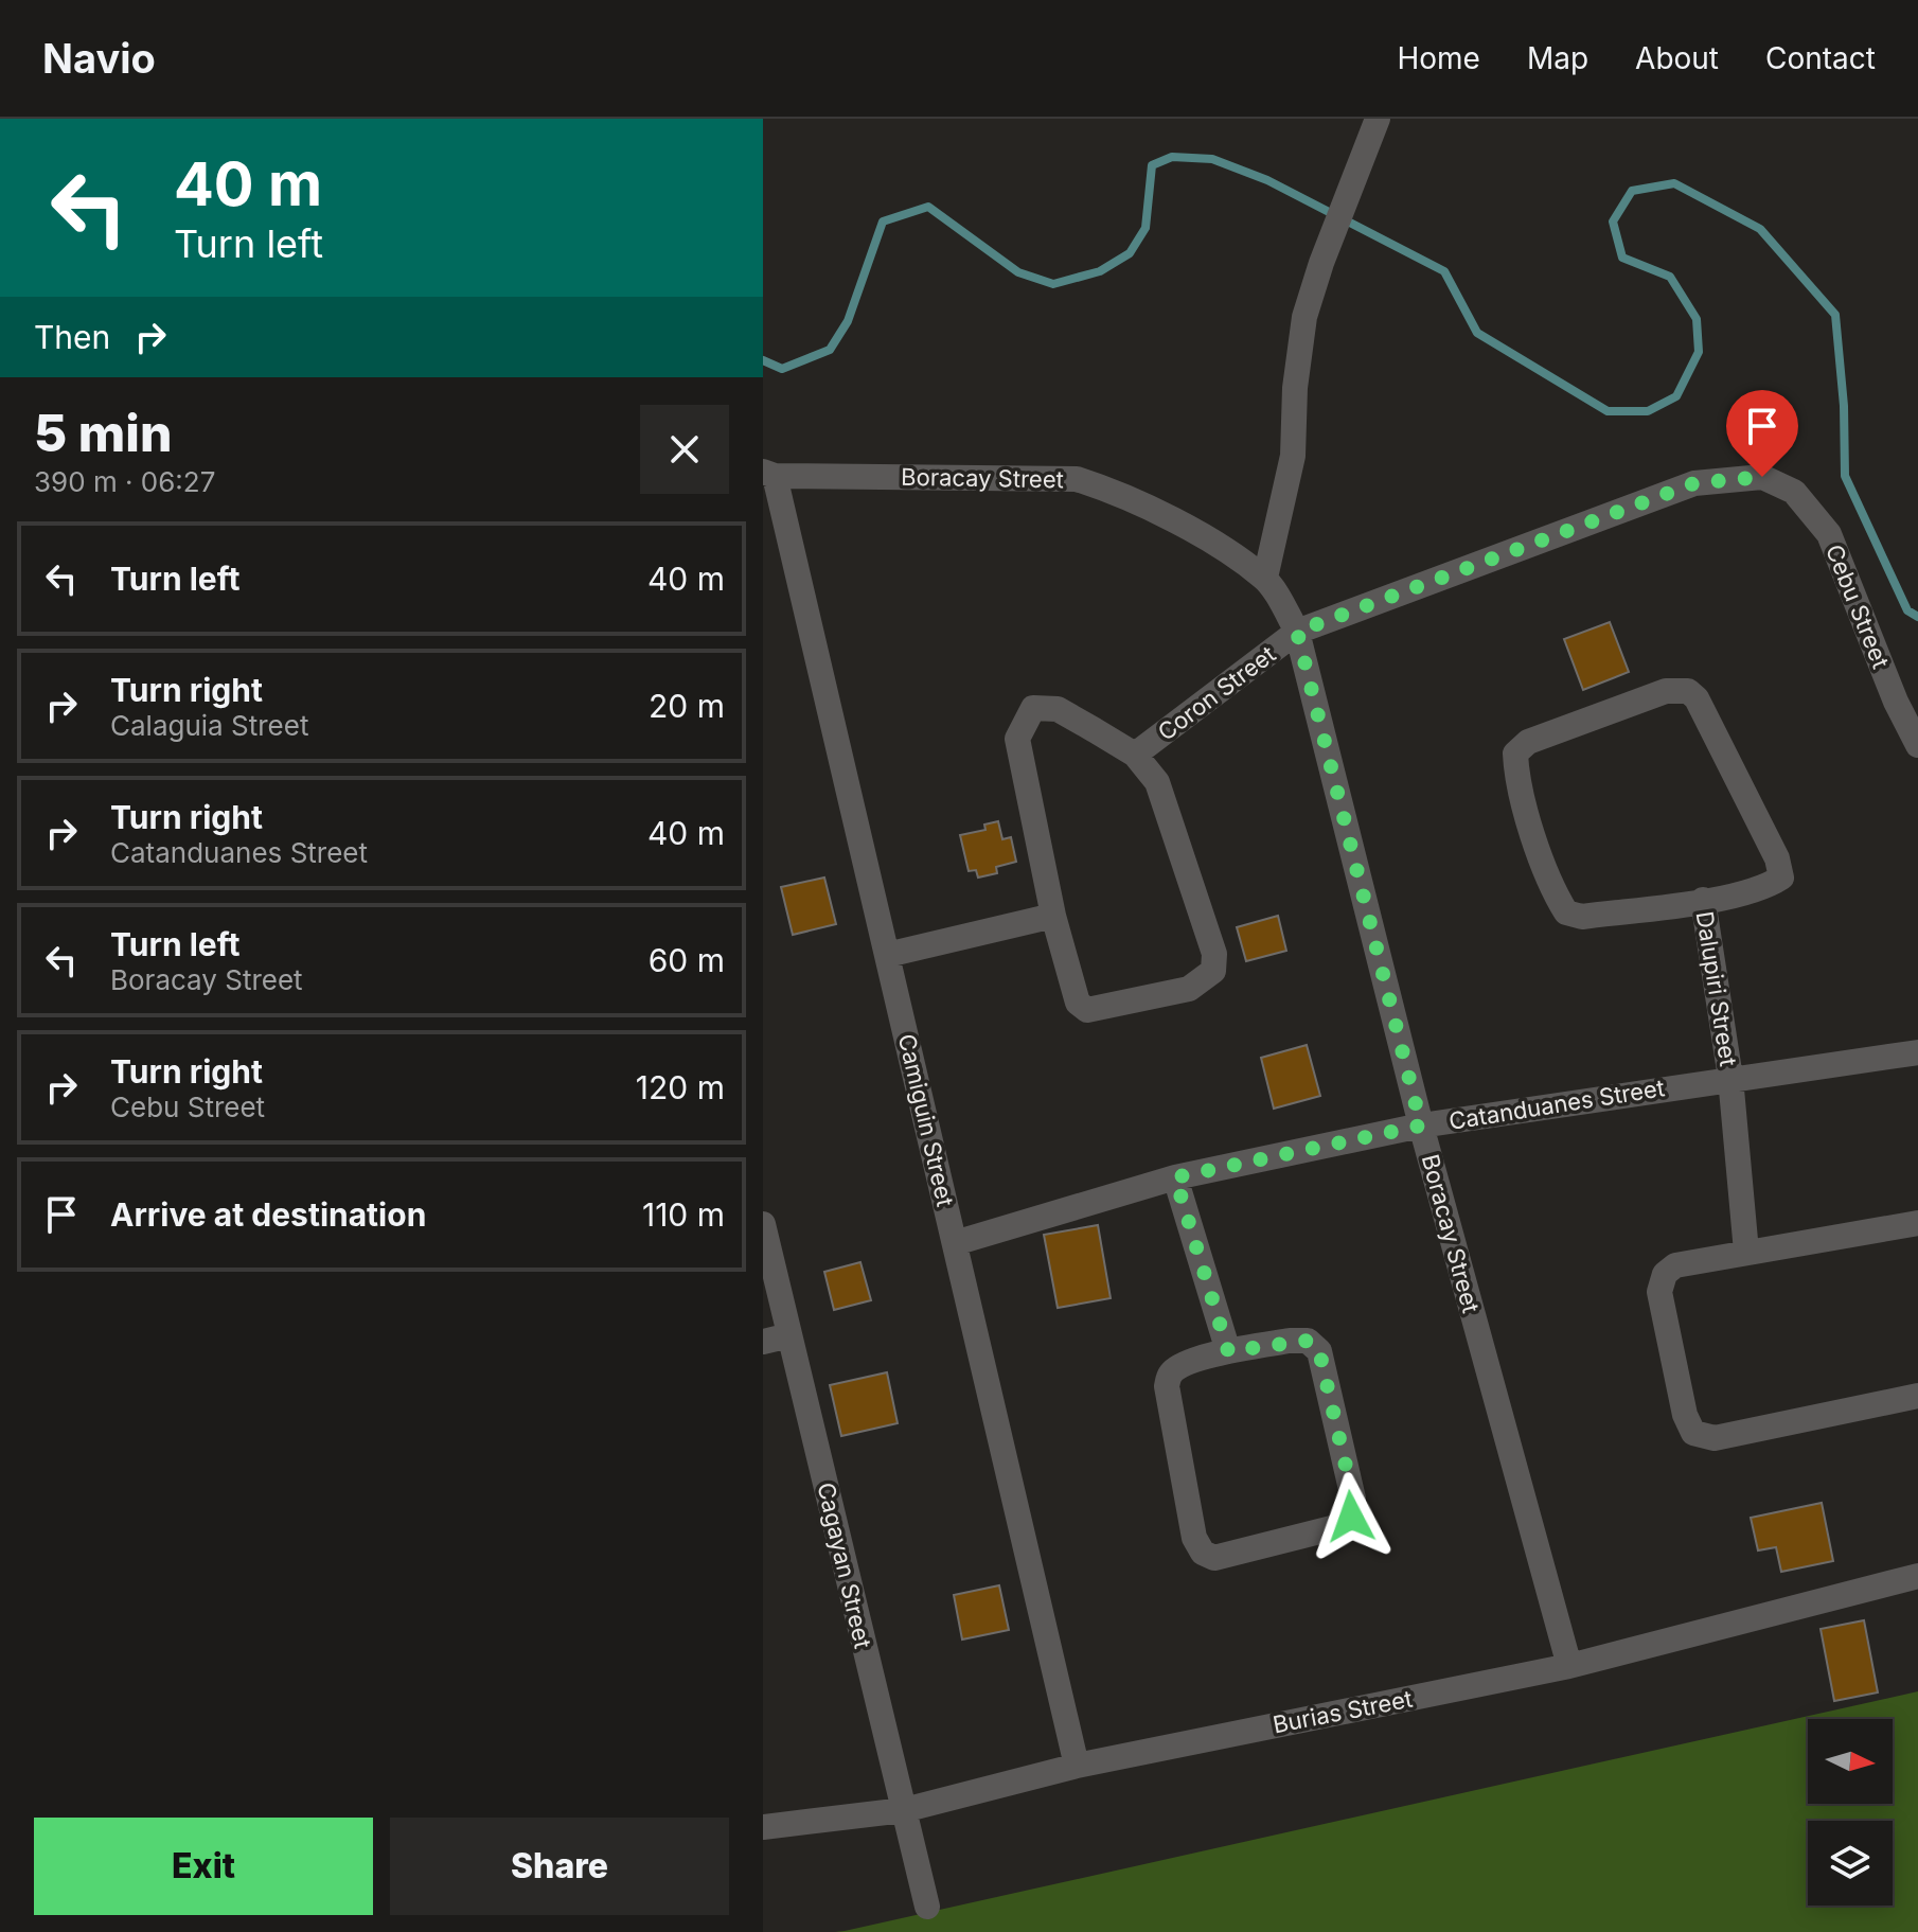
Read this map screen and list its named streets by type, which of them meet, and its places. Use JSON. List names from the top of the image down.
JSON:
{
  "streets": {
    "street": [
      "Boracay Street",
      "Cebu Street",
      "Coron Street",
      "Dalupiri Street",
      "Catanduanes Street",
      "Camiguin Street",
      "Cagayan Street",
      "Burias Street"
    ]
  },
  "crossings": [
    ["Boracay Street", "Cebu Street"],
    ["Boracay Street", "Coron Street"],
    ["Boracay Street", "Catanduanes Street"],
    ["Boracay Street", "Camiguin Street"],
    ["Boracay Street", "Burias Street"],
    ["Cebu Street", "Coron Street"],
    ["Dalupiri Street", "Catanduanes Street"],
    ["Catanduanes Street", "Camiguin Street"],
    ["Camiguin Street", "Burias Street"],
    ["Cagayan Street", "Burias Street"]
  ],
  "north": "right",
  "page": {
    "header": "Navio",
    "nav": [
      "Home",
      "Map",
      "About",
      "Contact"
    ],
    "turn": ["40 m", "Turn left"],
    "then": "Then",
    "heading": ["5 min", "390 m · 06:27"],
    "list": [
      {
        "name": "Turn left",
        "value": "40 m"
      },
      {
        "name": "Turn right",
        "note": "Calaguia Street",
        "value": "20 m"
      },
      {
        "name": "Turn right",
        "note": "Catanduanes Street",
        "value": "40 m"
      },
      {
        "name": "Turn left",
        "note": "Boracay Street",
        "value": "60 m"
      },
      {
        "name": "Turn right",
        "note": "Cebu Street",
        "value": "120 m"
      },
      {
        "name": "Arrive at destination",
        "value": "110 m"
      }
    ],
    "buttons": ["Exit", "Share"]
  }
}
